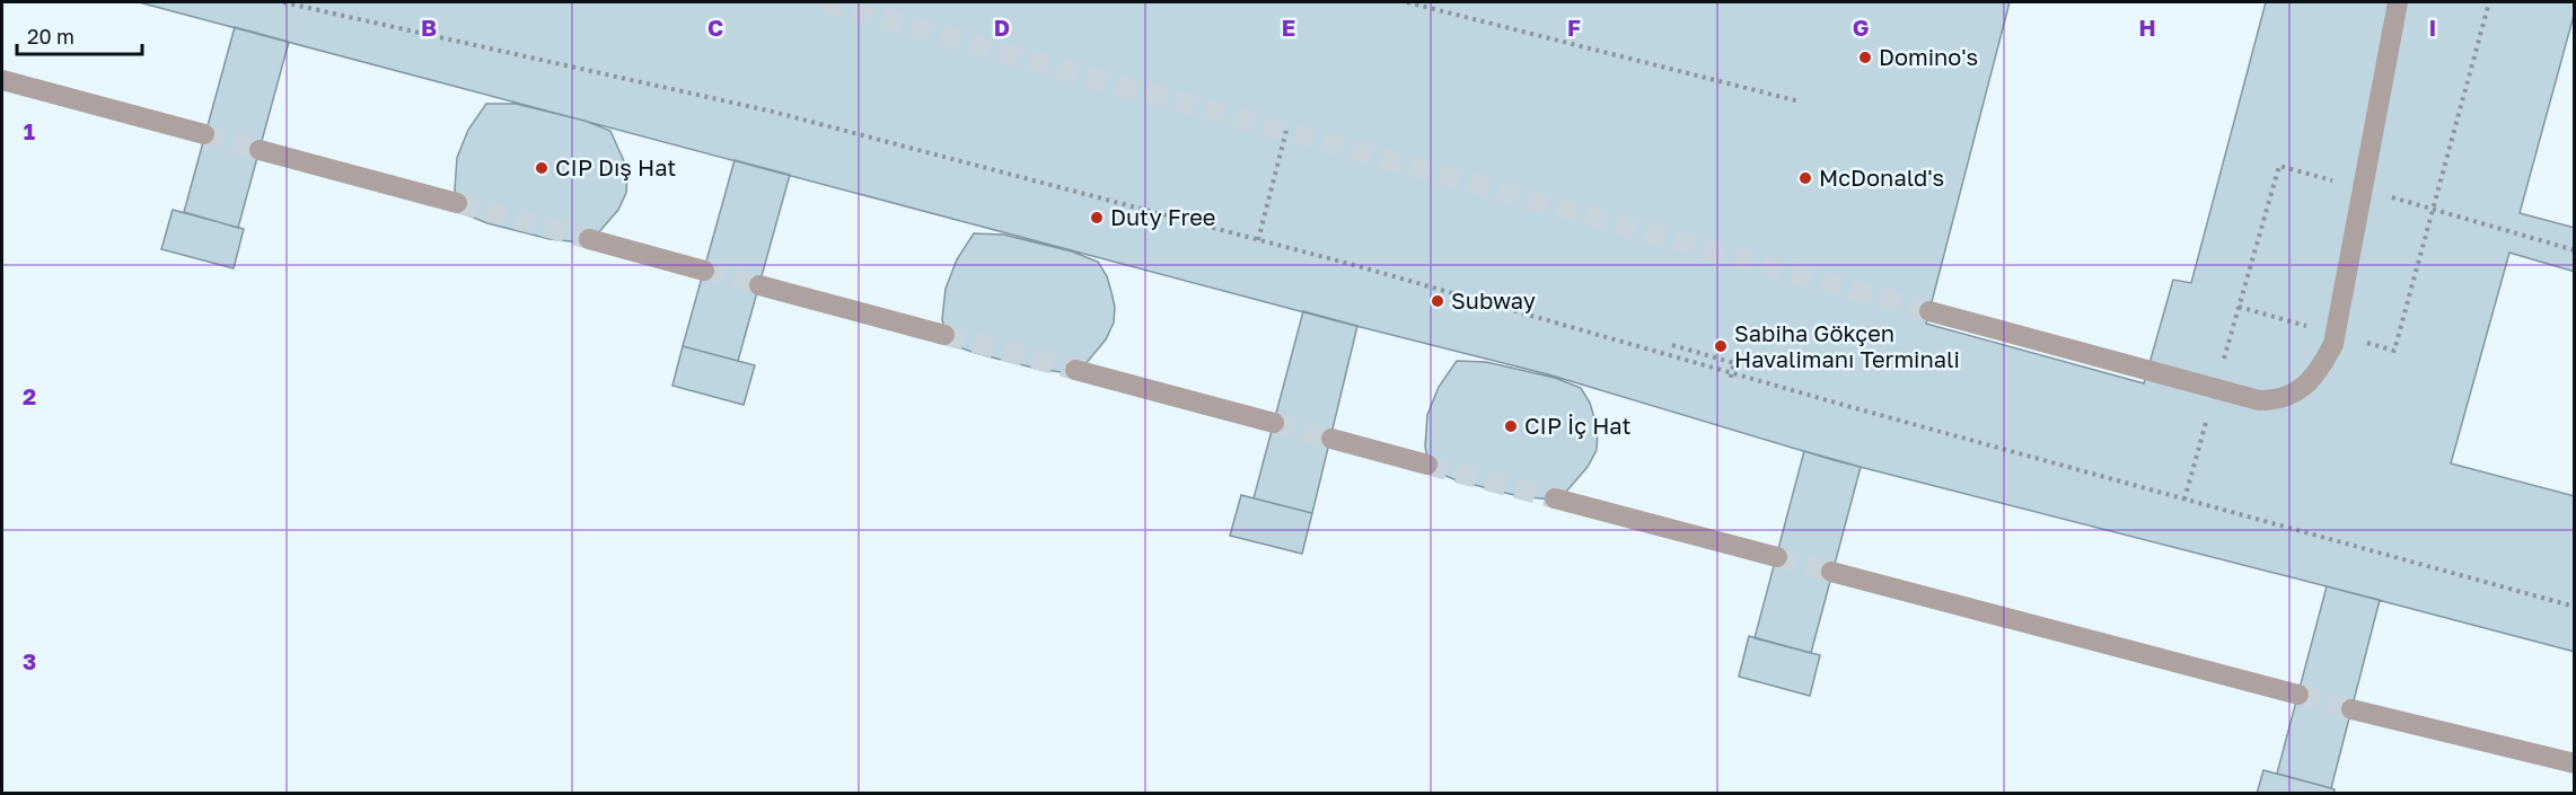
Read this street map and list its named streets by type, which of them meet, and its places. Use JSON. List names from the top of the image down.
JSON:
{
  "places": [
    "Domino's",
    "CIP Dış Hat",
    "McDonald's",
    "Duty Free",
    "Subway",
    "Sabiha Gökçen Havalimanı Terminali",
    "CIP İç Hat"
  ],
  "scale_bar": "20 m",
  "grid": {
    "columns": [
      "B",
      "C",
      "D",
      "E",
      "F",
      "G",
      "H",
      "I"
    ],
    "rows": ["1", "2", "3"]
  }
}
